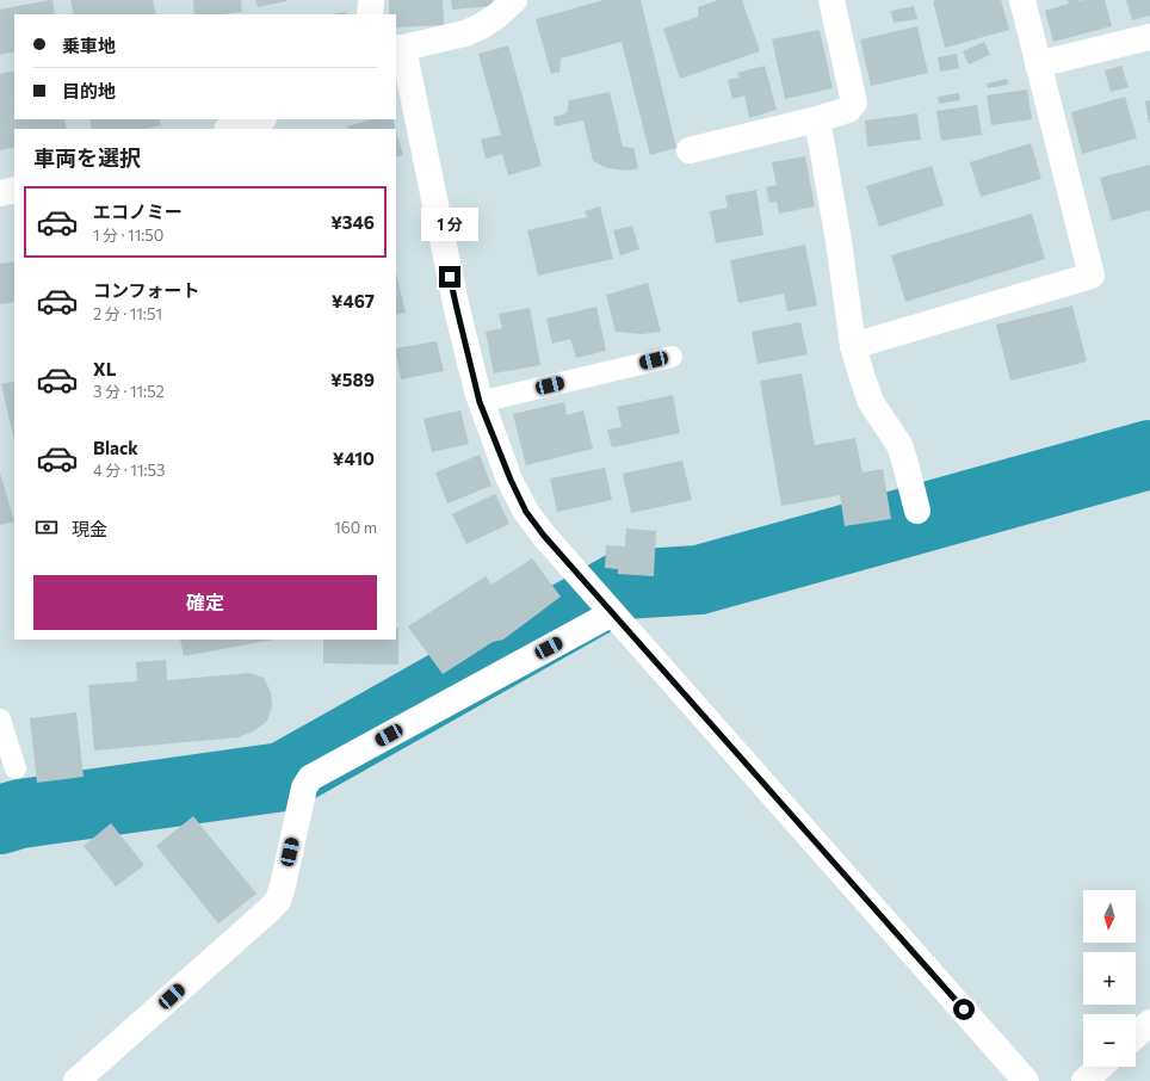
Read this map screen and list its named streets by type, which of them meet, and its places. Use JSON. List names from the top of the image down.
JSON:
{
  "north": "bottom",
  "page": {
    "banner": ["乗車地", "目的地"],
    "heading": "車両を選択",
    "list": [
      {
        "name": "エコノミー",
        "note": "1 分 · 11:50",
        "value": "¥346"
      },
      {
        "name": "コンフォート",
        "note": "2 分 · 11:51",
        "value": "¥467"
      },
      {
        "name": "XL",
        "note": "3 分 · 11:52",
        "value": "¥589"
      },
      {
        "name": "Black",
        "note": "4 分 · 11:53",
        "value": "¥410"
      }
    ],
    "bubble": "1 分",
    "pay": ["現金", "160 m"],
    "buttons": "確定",
    "map_buttons": ["+", "−"]
  }
}
